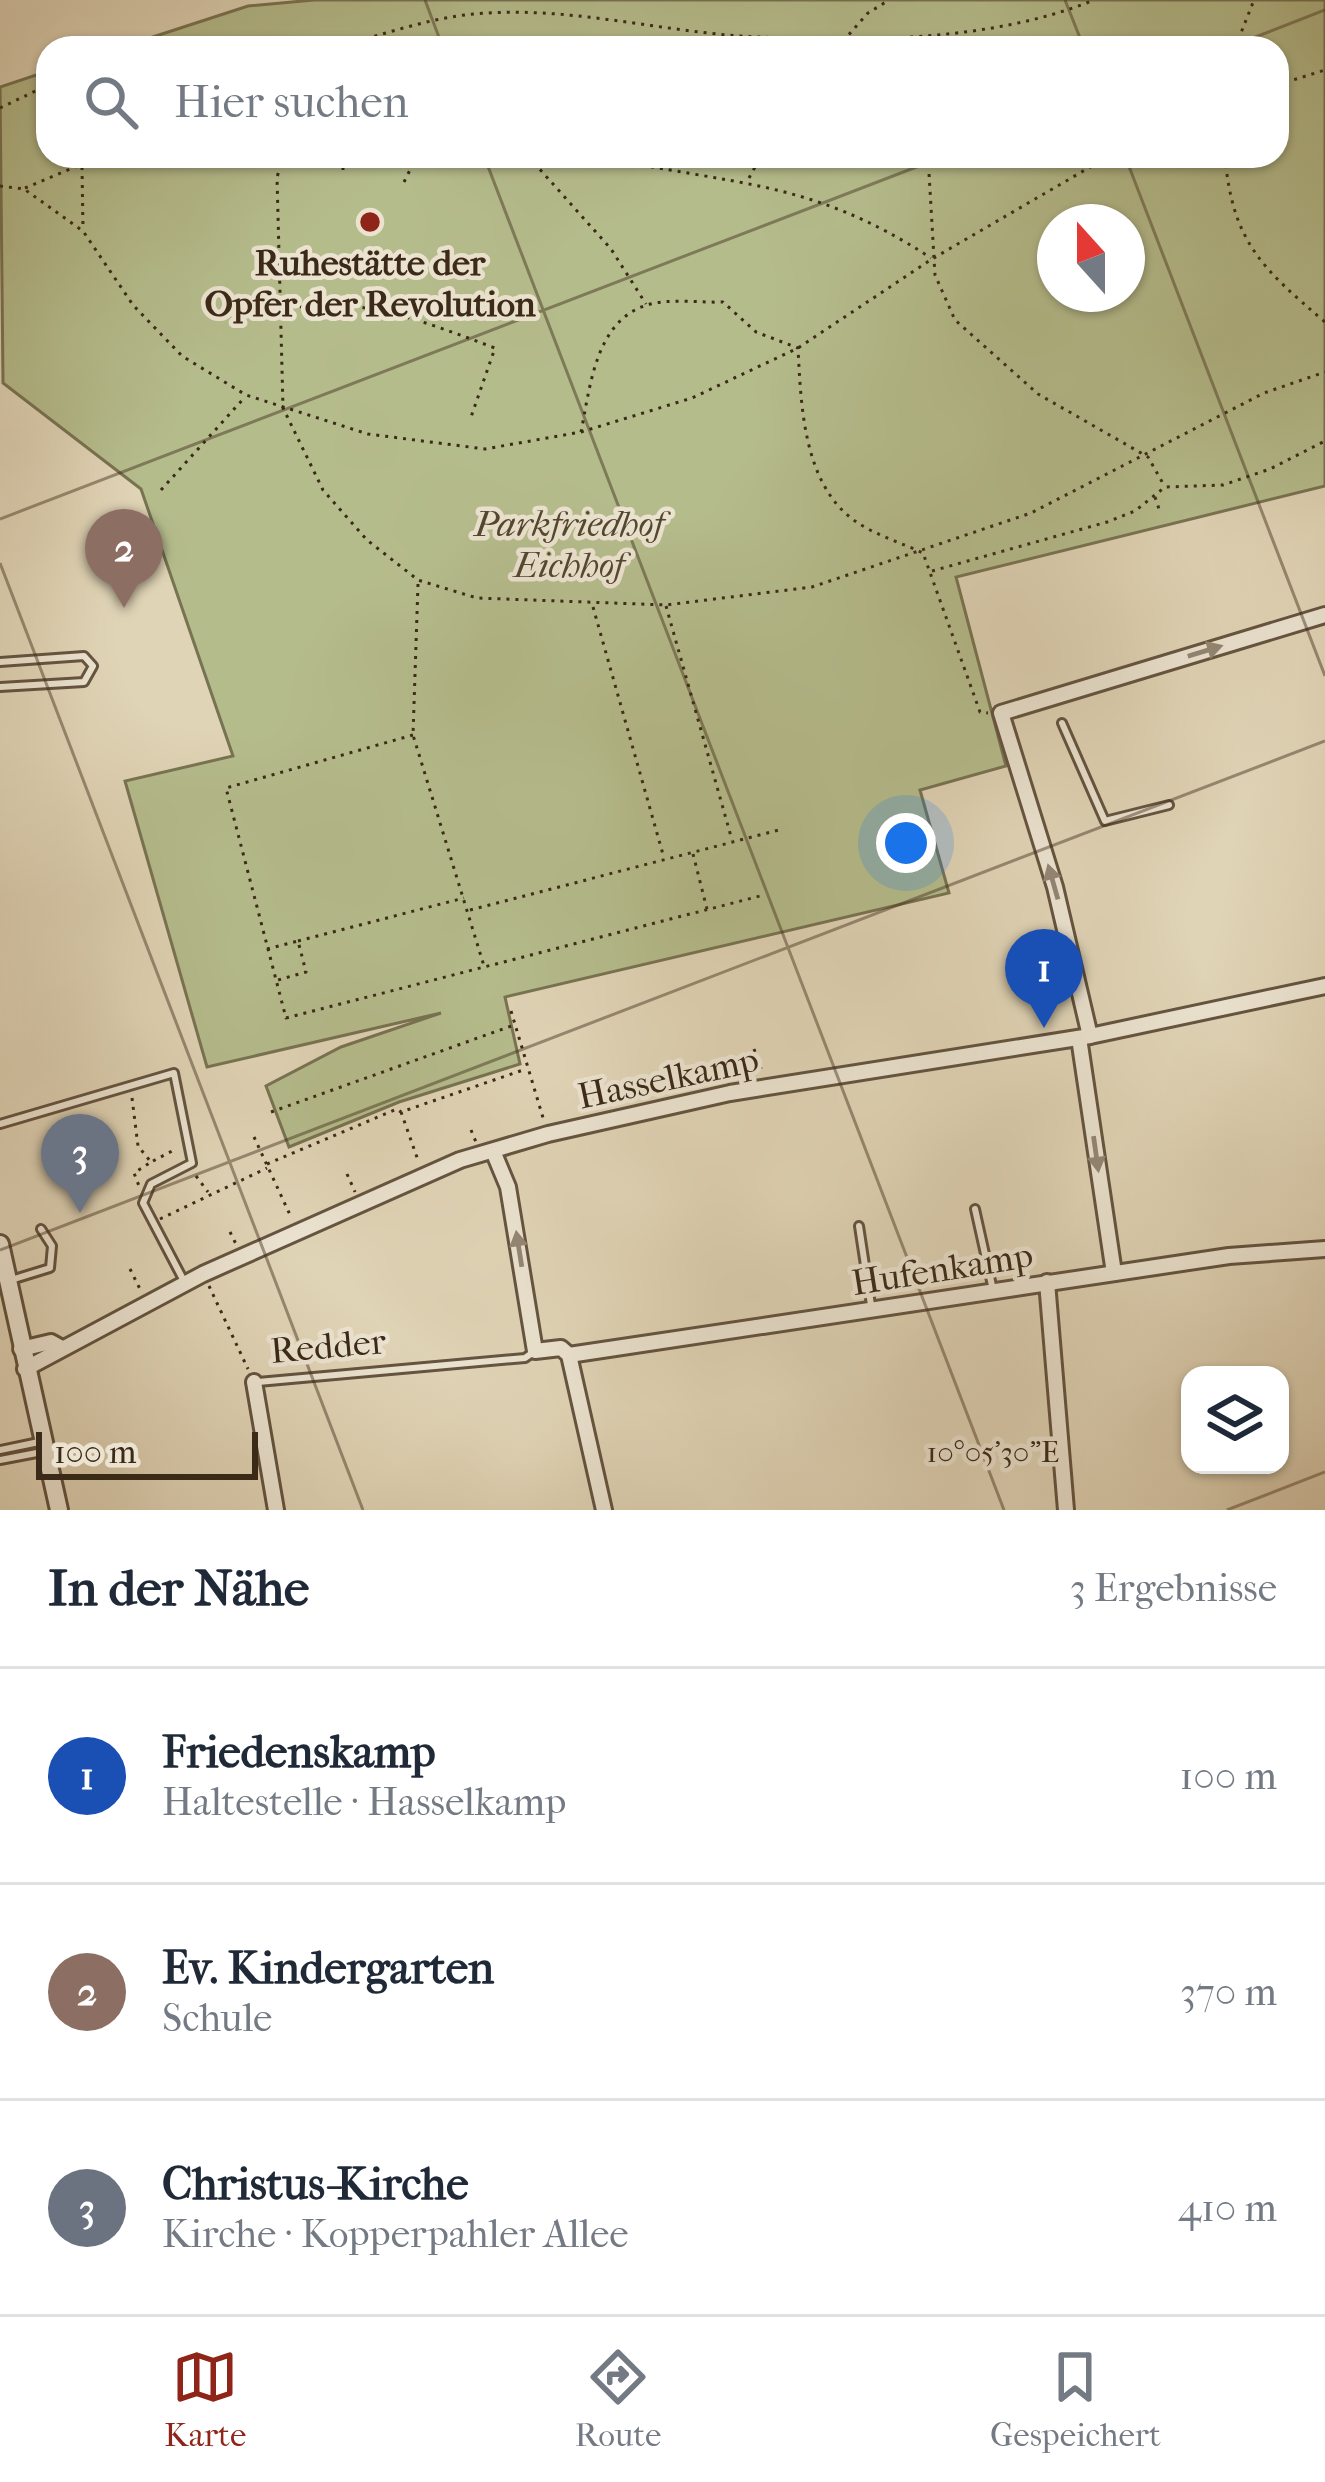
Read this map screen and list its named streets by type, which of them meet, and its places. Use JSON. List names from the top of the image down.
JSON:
{
  "streets": {
    "street": ["Hasselkamp", "Hufenkamp", "Redder"]
  },
  "crossings": [
    ["Hufenkamp", "Redder"]
  ],
  "parks": ["Parkfriedhof Eichhof"],
  "places": ["Ruhestätte der Opfer der Revolution"],
  "scale_bar": "100 m",
  "north": "top",
  "page": {
    "search": "Hier suchen",
    "pins": ["2", "1", "3"],
    "scale": "100 m",
    "heading": ["In der Nähe", "3 Ergebnisse"],
    "list": [
      {
        "mark": "1",
        "name": "Friedenskamp",
        "note": "Haltestelle · Hasselkamp",
        "value": "100 m"
      },
      {
        "mark": "2",
        "name": "Ev. Kindergarten",
        "note": "Schule",
        "value": "370 m"
      },
      {
        "mark": "3",
        "name": "Christus-Kirche",
        "note": "Kirche · Kopperpahler Allee",
        "value": "410 m"
      }
    ],
    "nav": ["Karte", "Route", "Gespeichert"]
  },
  "coordinates": ["10°05'30\"E"]
}
